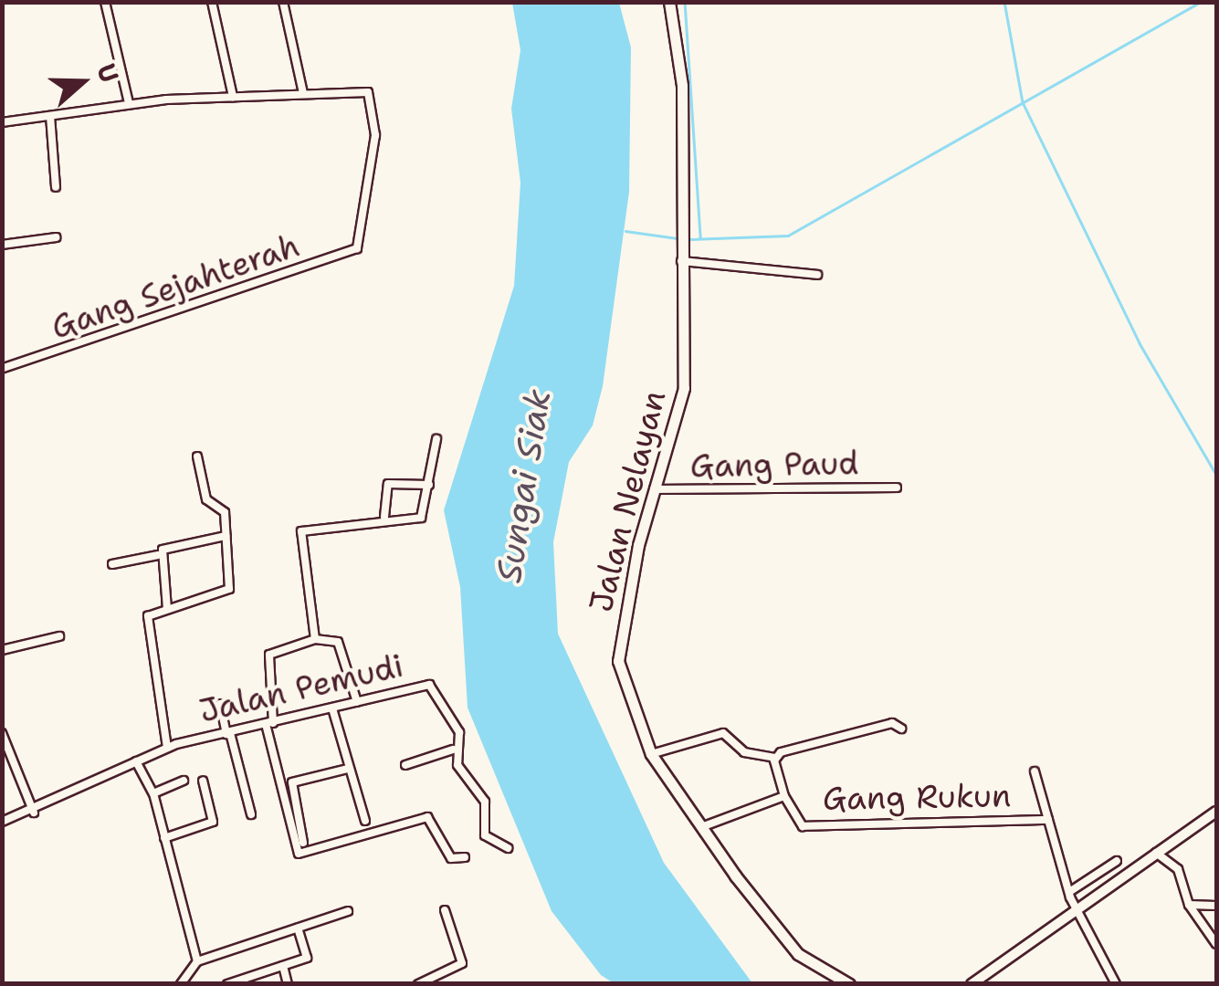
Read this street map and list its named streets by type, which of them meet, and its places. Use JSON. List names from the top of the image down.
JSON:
{
  "streets": {
    "main road": ["Jalan Nelayan"],
    "street": [
      "Gang Sejahterah",
      "Gang Paud",
      "Jalan Pemudi",
      "Gang Rukun"
    ]
  },
  "crossings": [
    ["Gang Paud", "Jalan Nelayan"],
    ["Jalan Nelayan", "Gang Rukun"]
  ],
  "water": ["Sungai Siak"],
  "north": "right"
}
